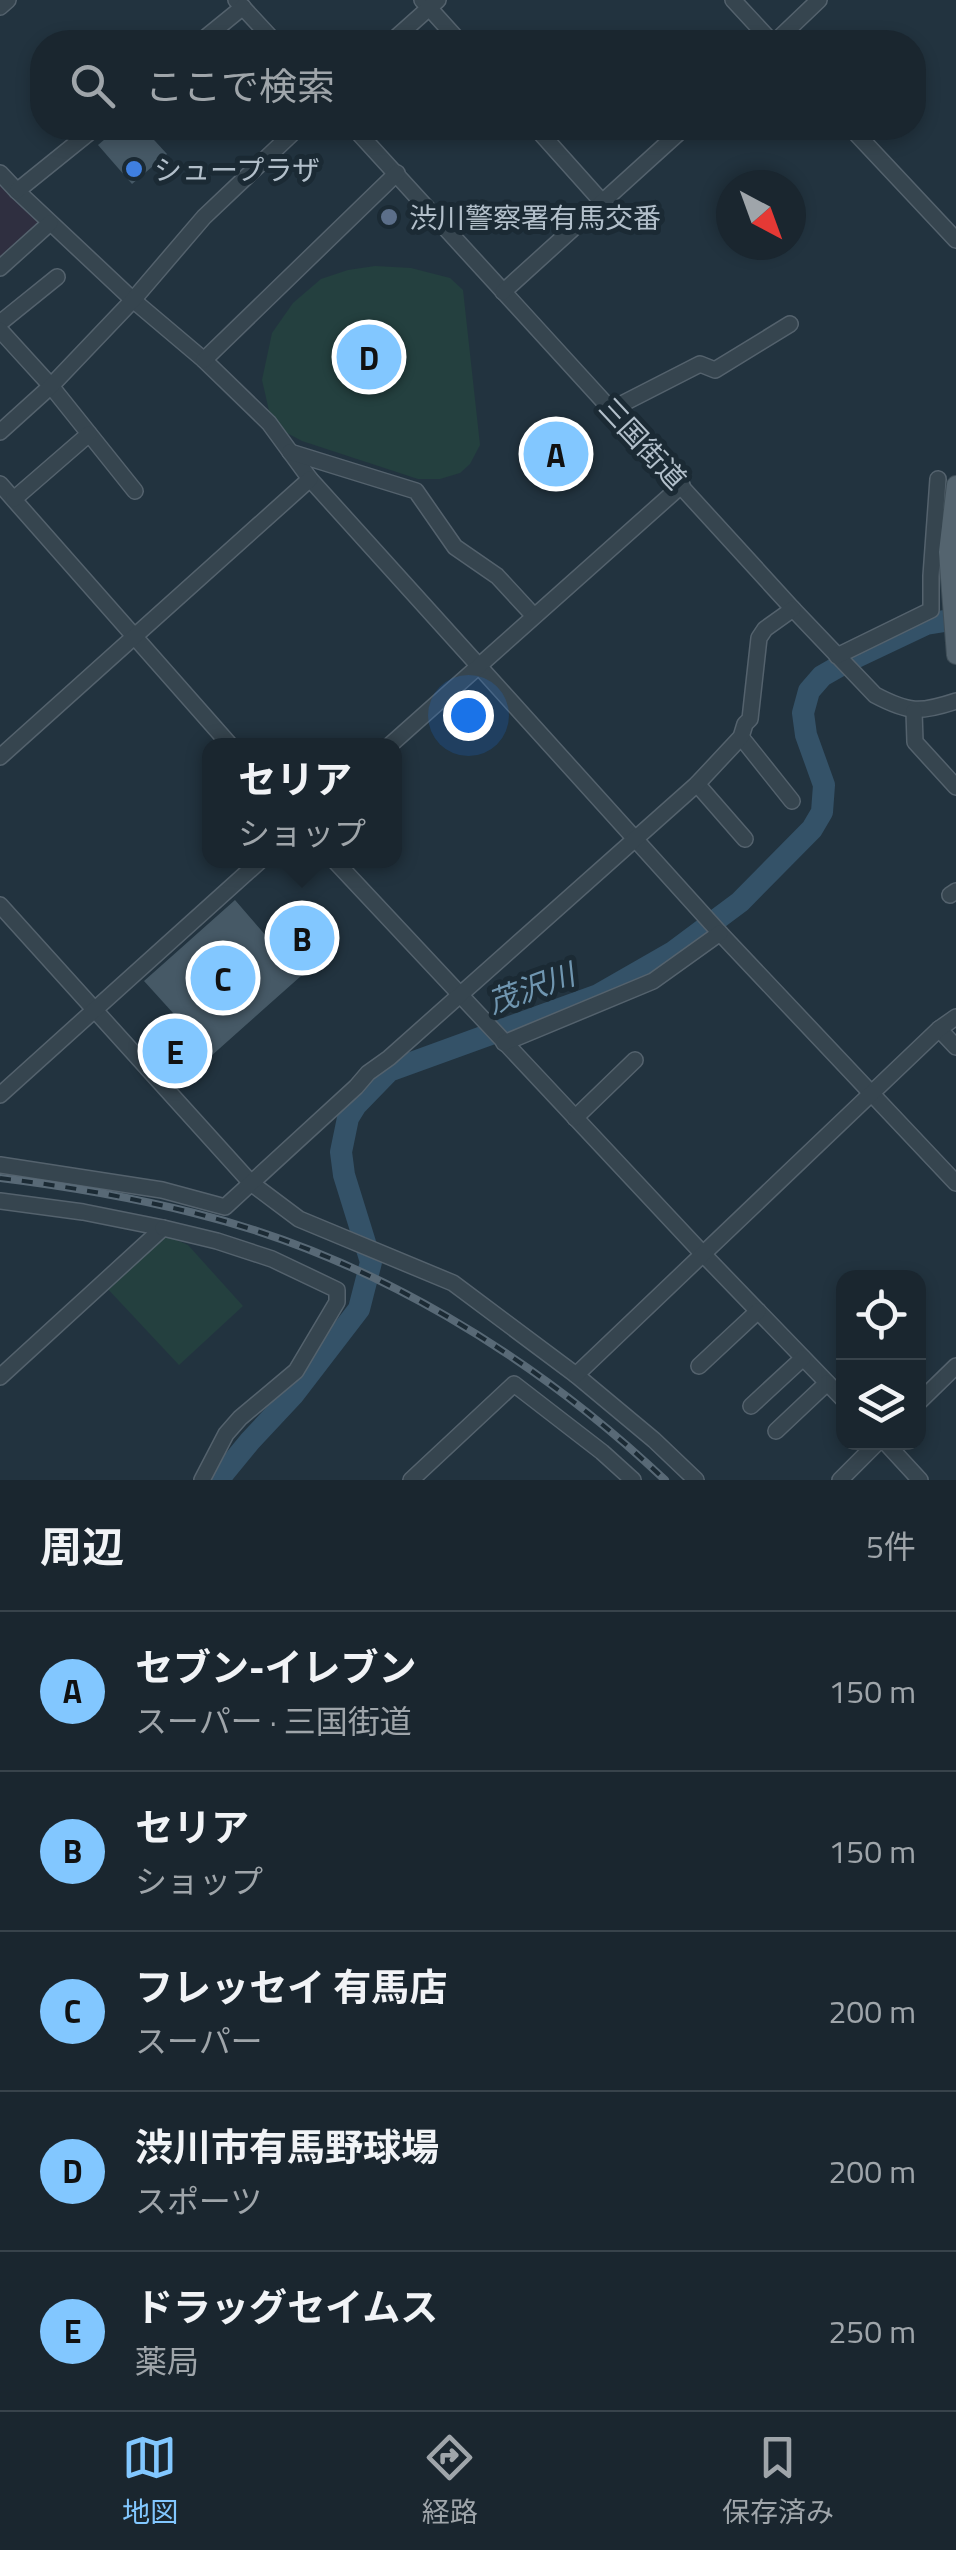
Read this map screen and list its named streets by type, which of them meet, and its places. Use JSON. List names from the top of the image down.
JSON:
{
  "streets": {
    "street": ["三国街道"]
  },
  "water": ["茂沢川"],
  "places": ["シュープラザ", "渋川警察署有馬交番"],
  "north": "bottom right",
  "page": {
    "search": "ここで検索",
    "pins": [
      "D",
      "A",
      "B",
      "C",
      "E"
    ],
    "popup": ["セリア", "ショップ"],
    "heading": ["周辺", "5件"],
    "list": [
      {
        "mark": "A",
        "name": "セブン-イレブン",
        "note": "スーパー · 三国街道",
        "value": "150 m"
      },
      {
        "mark": "B",
        "name": "セリア",
        "note": "ショップ",
        "value": "150 m"
      },
      {
        "mark": "C",
        "name": "フレッセイ 有馬店",
        "note": "スーパー",
        "value": "200 m"
      },
      {
        "mark": "D",
        "name": "渋川市有馬野球場",
        "note": "スポーツ",
        "value": "200 m"
      },
      {
        "mark": "E",
        "name": "ドラッグセイムス",
        "note": "薬局",
        "value": "250 m"
      }
    ],
    "nav": ["地図", "経路", "保存済み"]
  }
}
